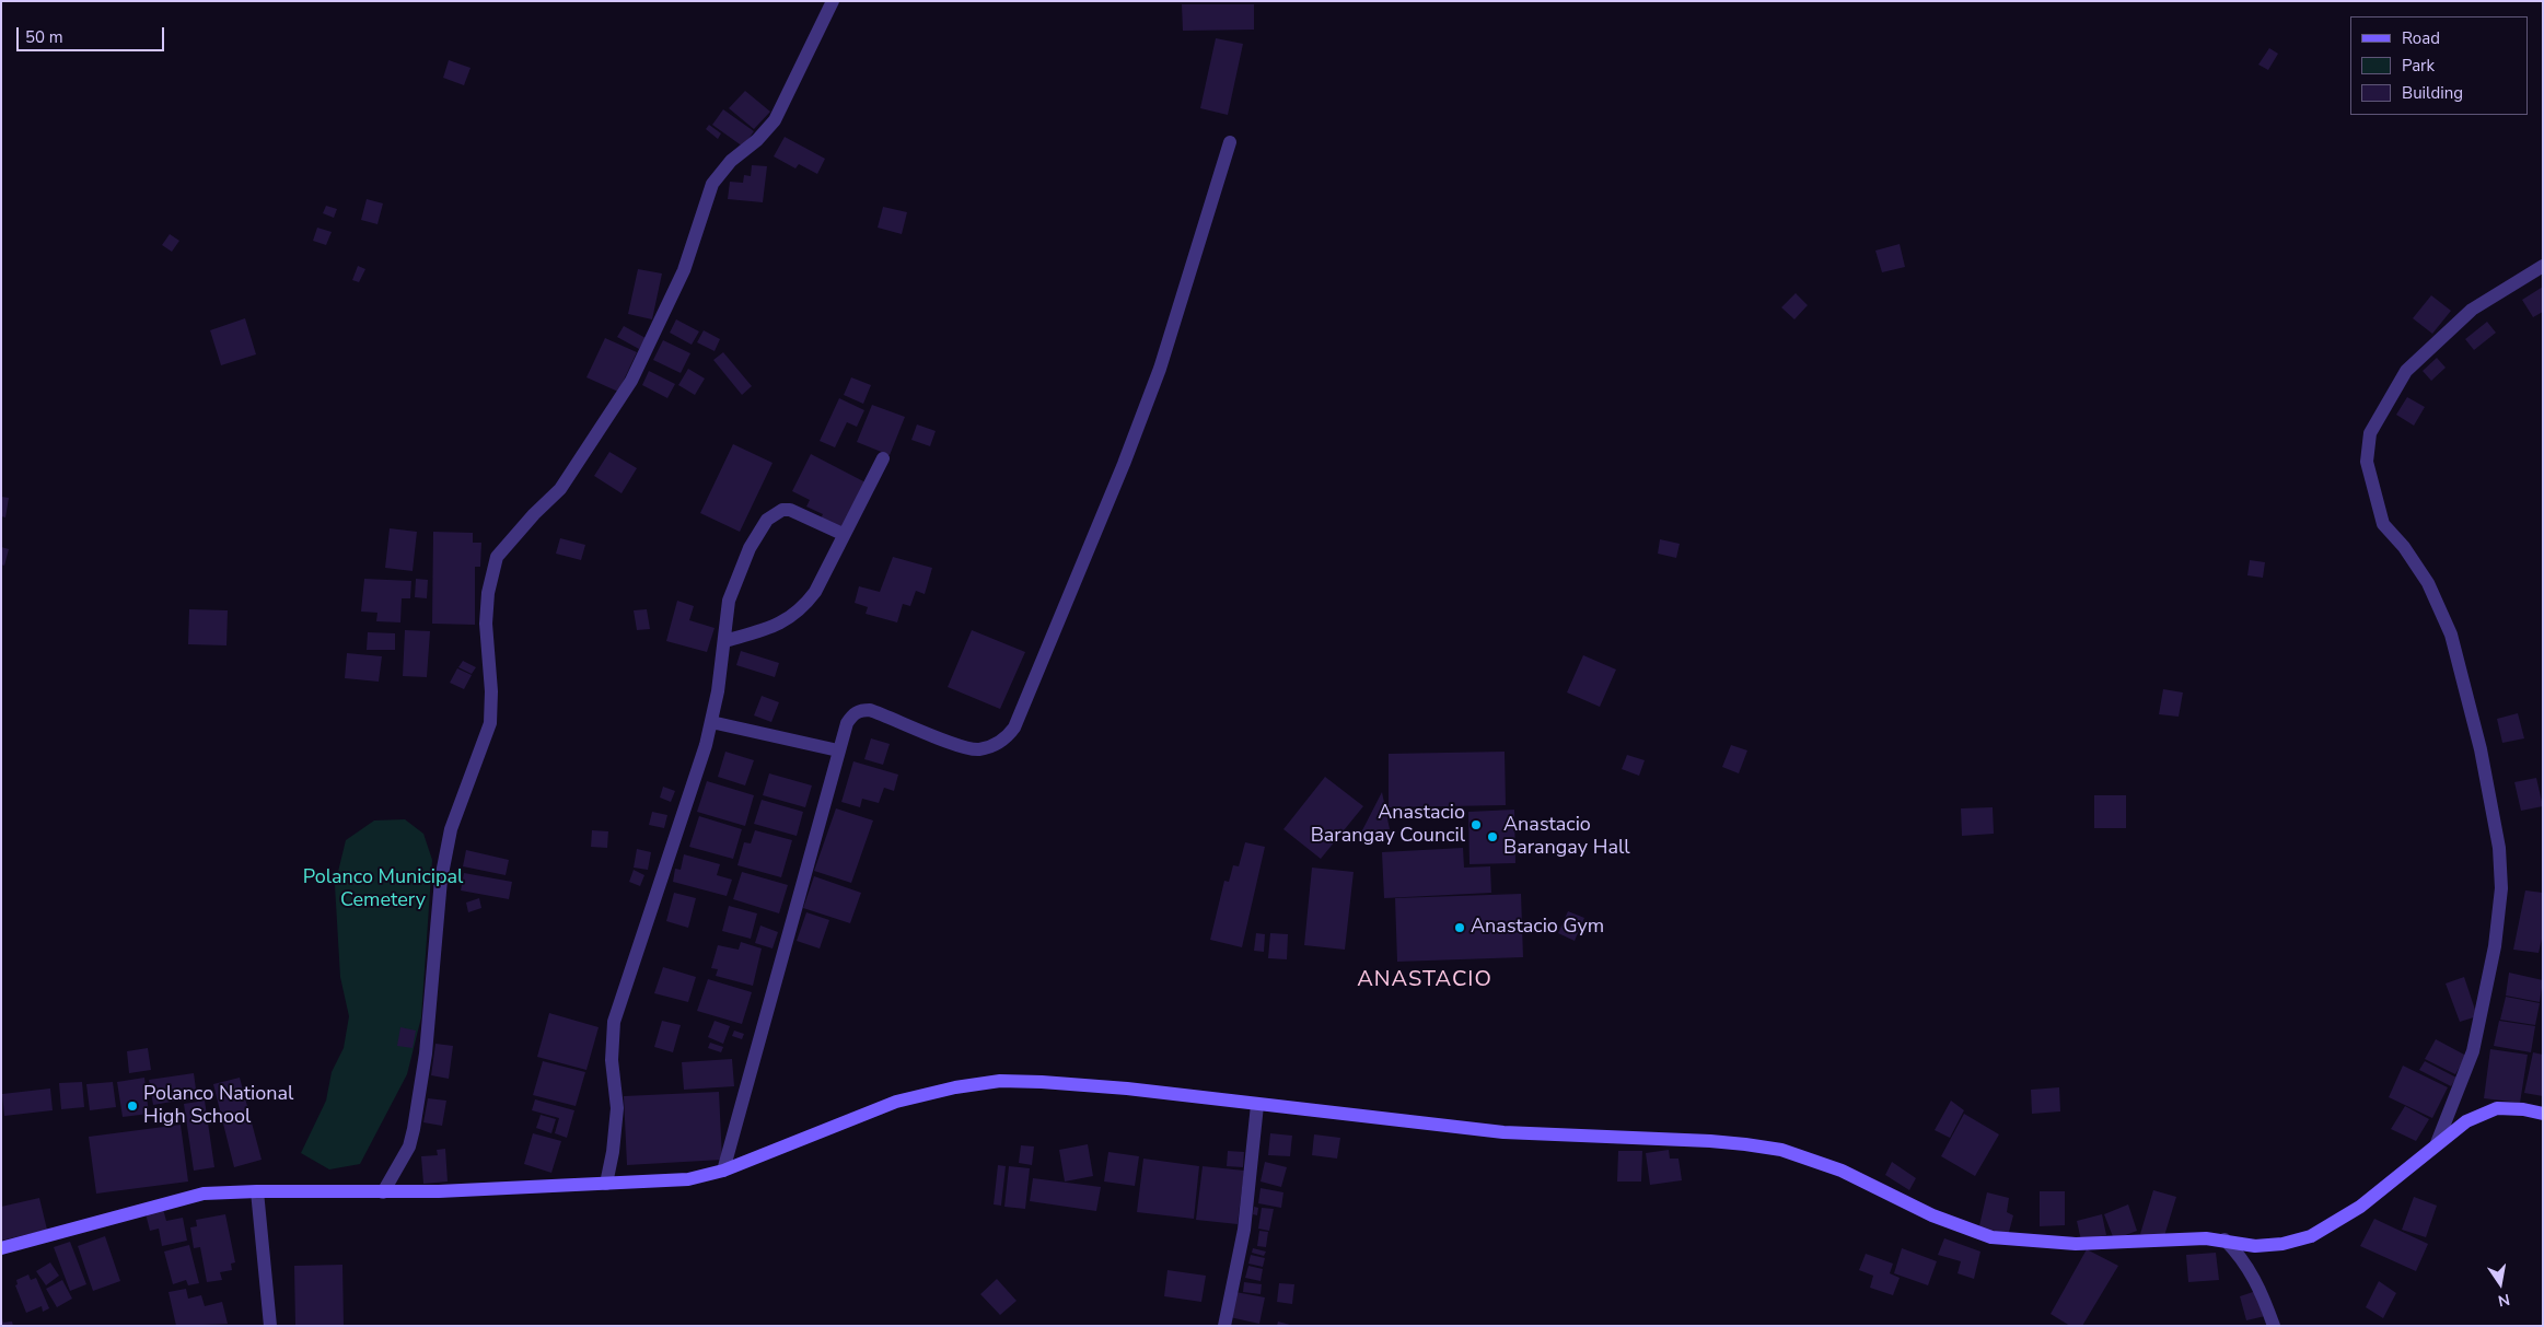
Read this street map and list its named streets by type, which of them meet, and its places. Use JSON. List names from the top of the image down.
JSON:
{
  "districts": ["ANASTACIO"],
  "parks": ["Polanco Municipal Cemetery"],
  "places": [
    "Anastacio Barangay Council",
    "Anastacio Barangay Hall",
    "Anastacio Gym",
    "Polanco National High School"
  ],
  "legend": ["Road", "Park", "Building"],
  "scale_bar": "50 m",
  "north": "bottom"
}
